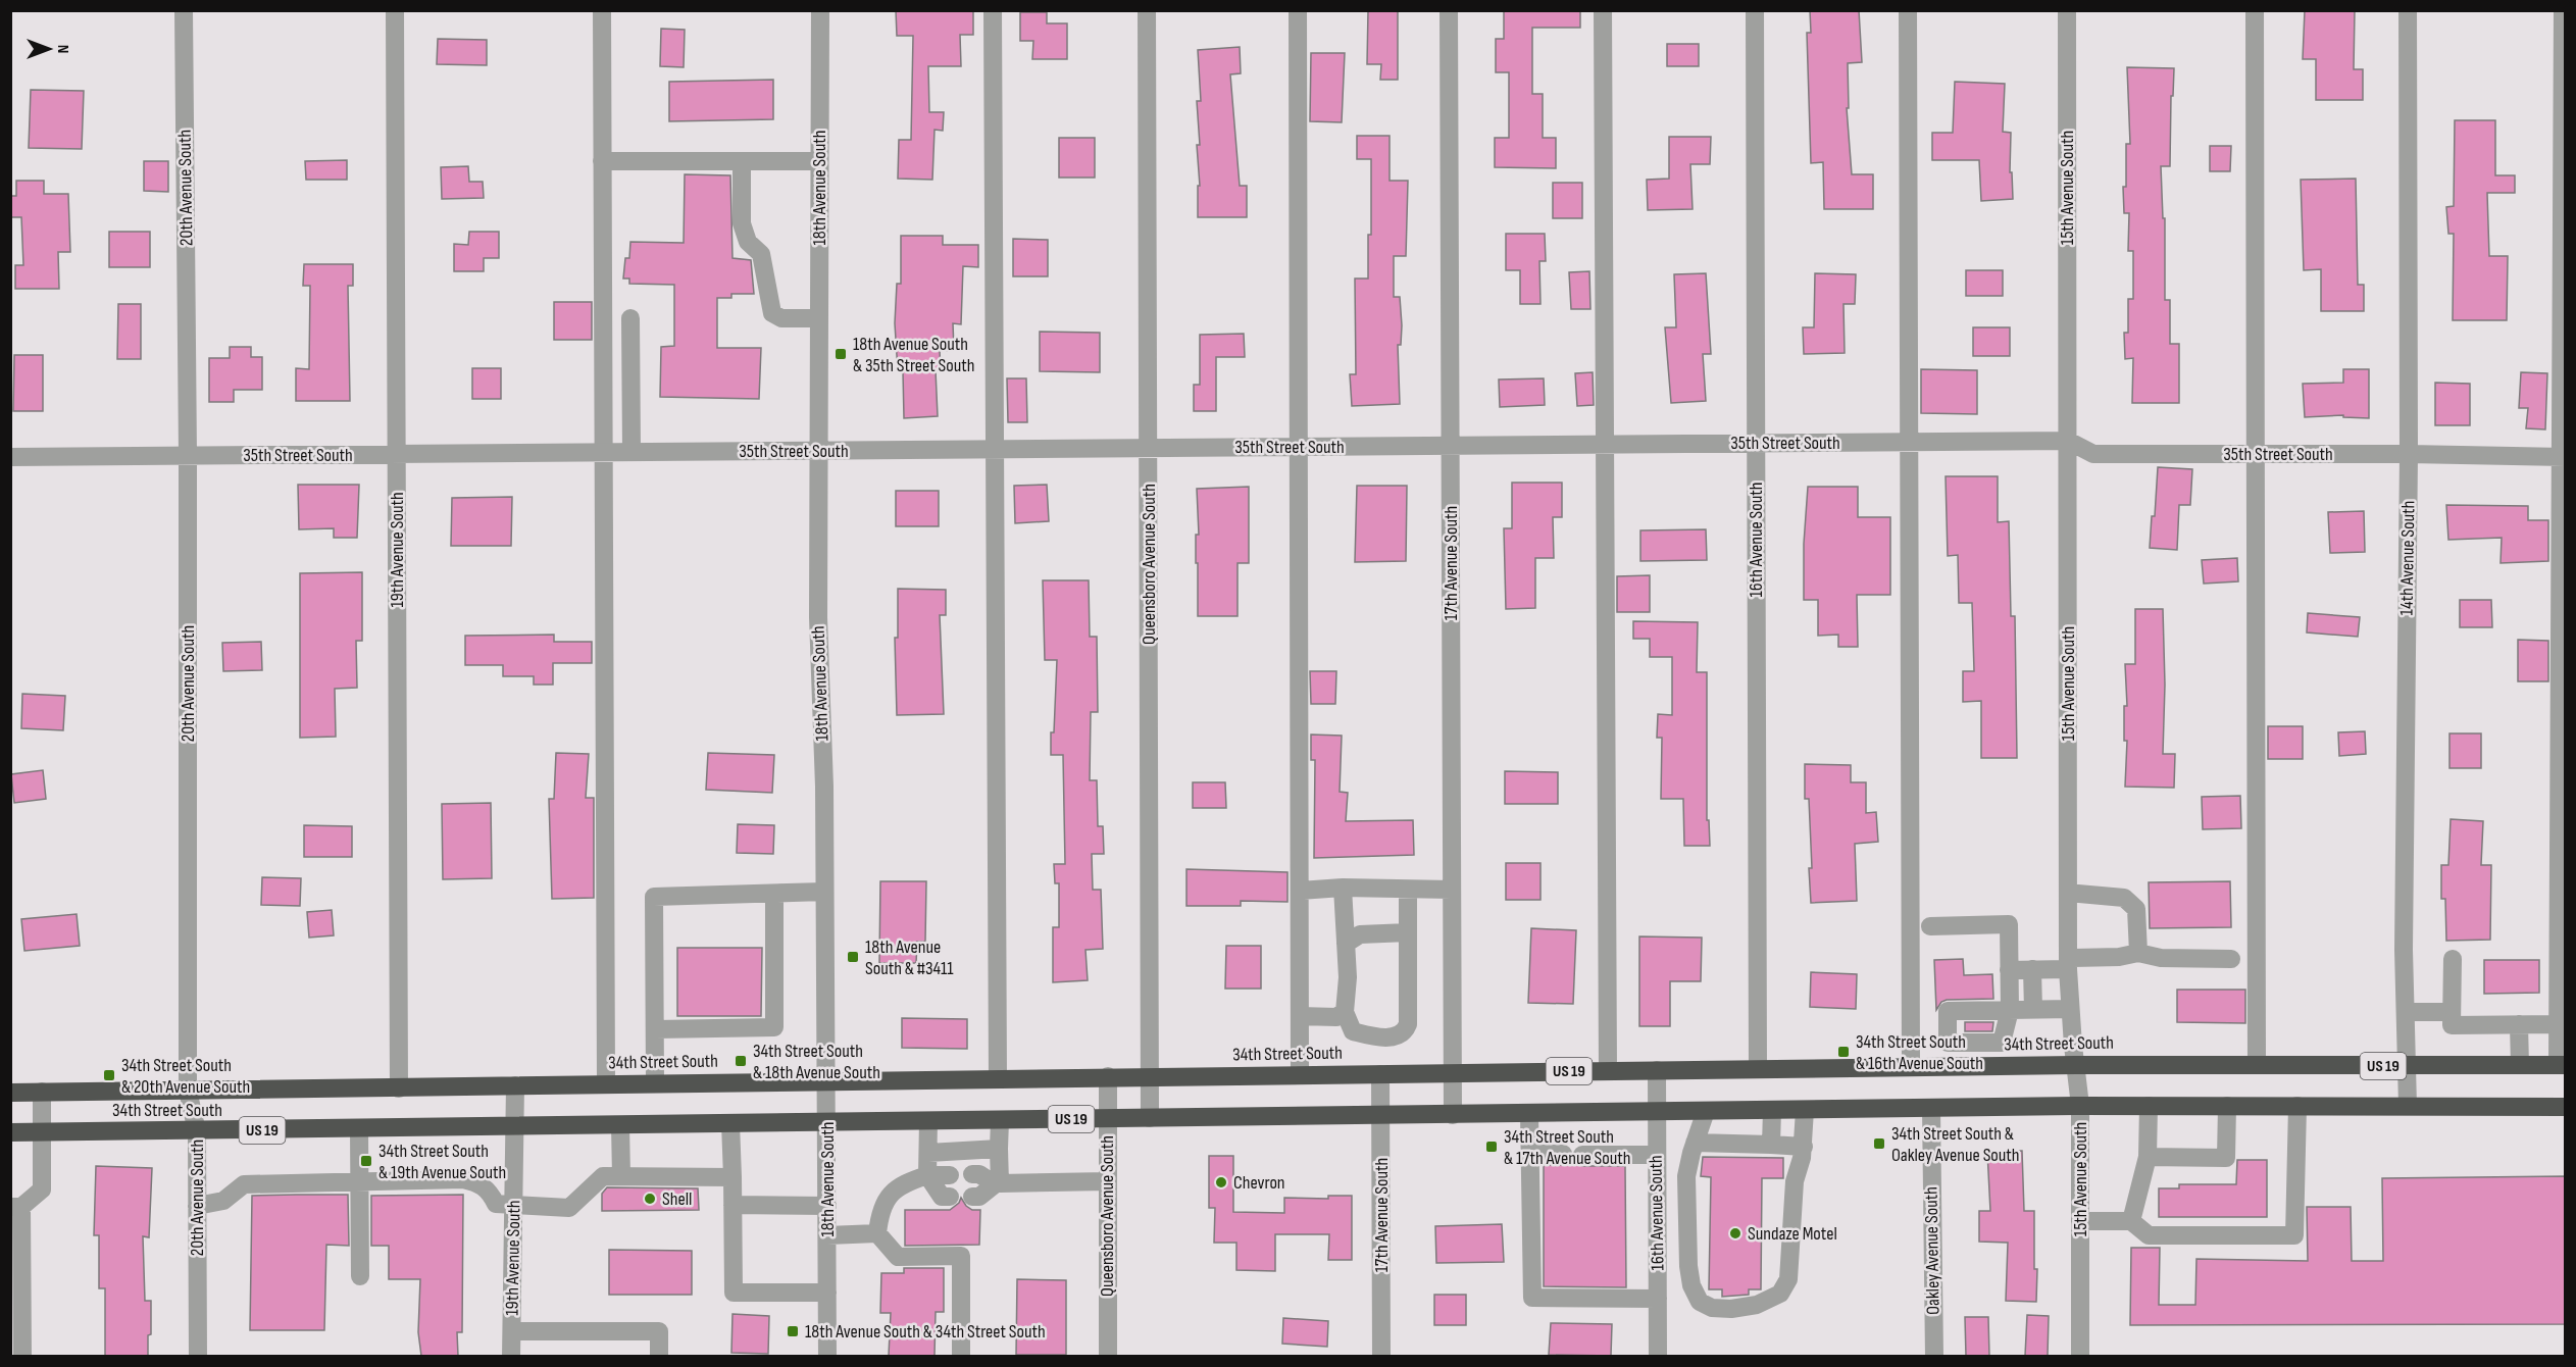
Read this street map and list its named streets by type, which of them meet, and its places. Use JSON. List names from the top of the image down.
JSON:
{
  "streets": {
    "highway": ["34th Street South", "US 19"],
    "street": [
      "20th Avenue South",
      "18th Avenue South",
      "15th Avenue South",
      "35th Street South",
      "16th Avenue South",
      "19th Avenue South",
      "14th Avenue South",
      "17th Avenue South",
      "Queensboro Avenue South",
      "Oakley Avenue South"
    ]
  },
  "crossings": [
    ["20th Avenue South", "35th Street South"],
    ["20th Avenue South", "34th Street South"],
    ["18th Avenue South", "35th Street South"],
    ["18th Avenue South", "34th Street South"],
    ["15th Avenue South", "35th Street South"],
    ["15th Avenue South", "34th Street South"],
    ["35th Street South", "16th Avenue South"],
    ["35th Street South", "19th Avenue South"],
    ["35th Street South", "14th Avenue South"],
    ["35th Street South", "17th Avenue South"],
    ["35th Street South", "Queensboro Avenue South"],
    ["16th Avenue South", "34th Street South"],
    ["19th Avenue South", "34th Street South"],
    ["14th Avenue South", "34th Street South"],
    ["17th Avenue South", "34th Street South"],
    ["Queensboro Avenue South", "34th Street South"],
    ["34th Street South", "Oakley Avenue South"]
  ],
  "places": {
    "transit": [
      "18th Avenue South & 35th Street South",
      "18th Avenue South & #3411",
      "34th Street South & 16th Avenue South",
      "34th Street South & 18th Avenue South",
      "34th Street South & 20th Avenue South",
      "34th Street South & Oakley Avenue South",
      "34th Street South & 17th Avenue South",
      "34th Street South & 19th Avenue South",
      "18th Avenue South & 34th Street South"
    ],
    "other": ["Chevron", "Shell", "Sundaze Motel"]
  },
  "north": "right"
}
